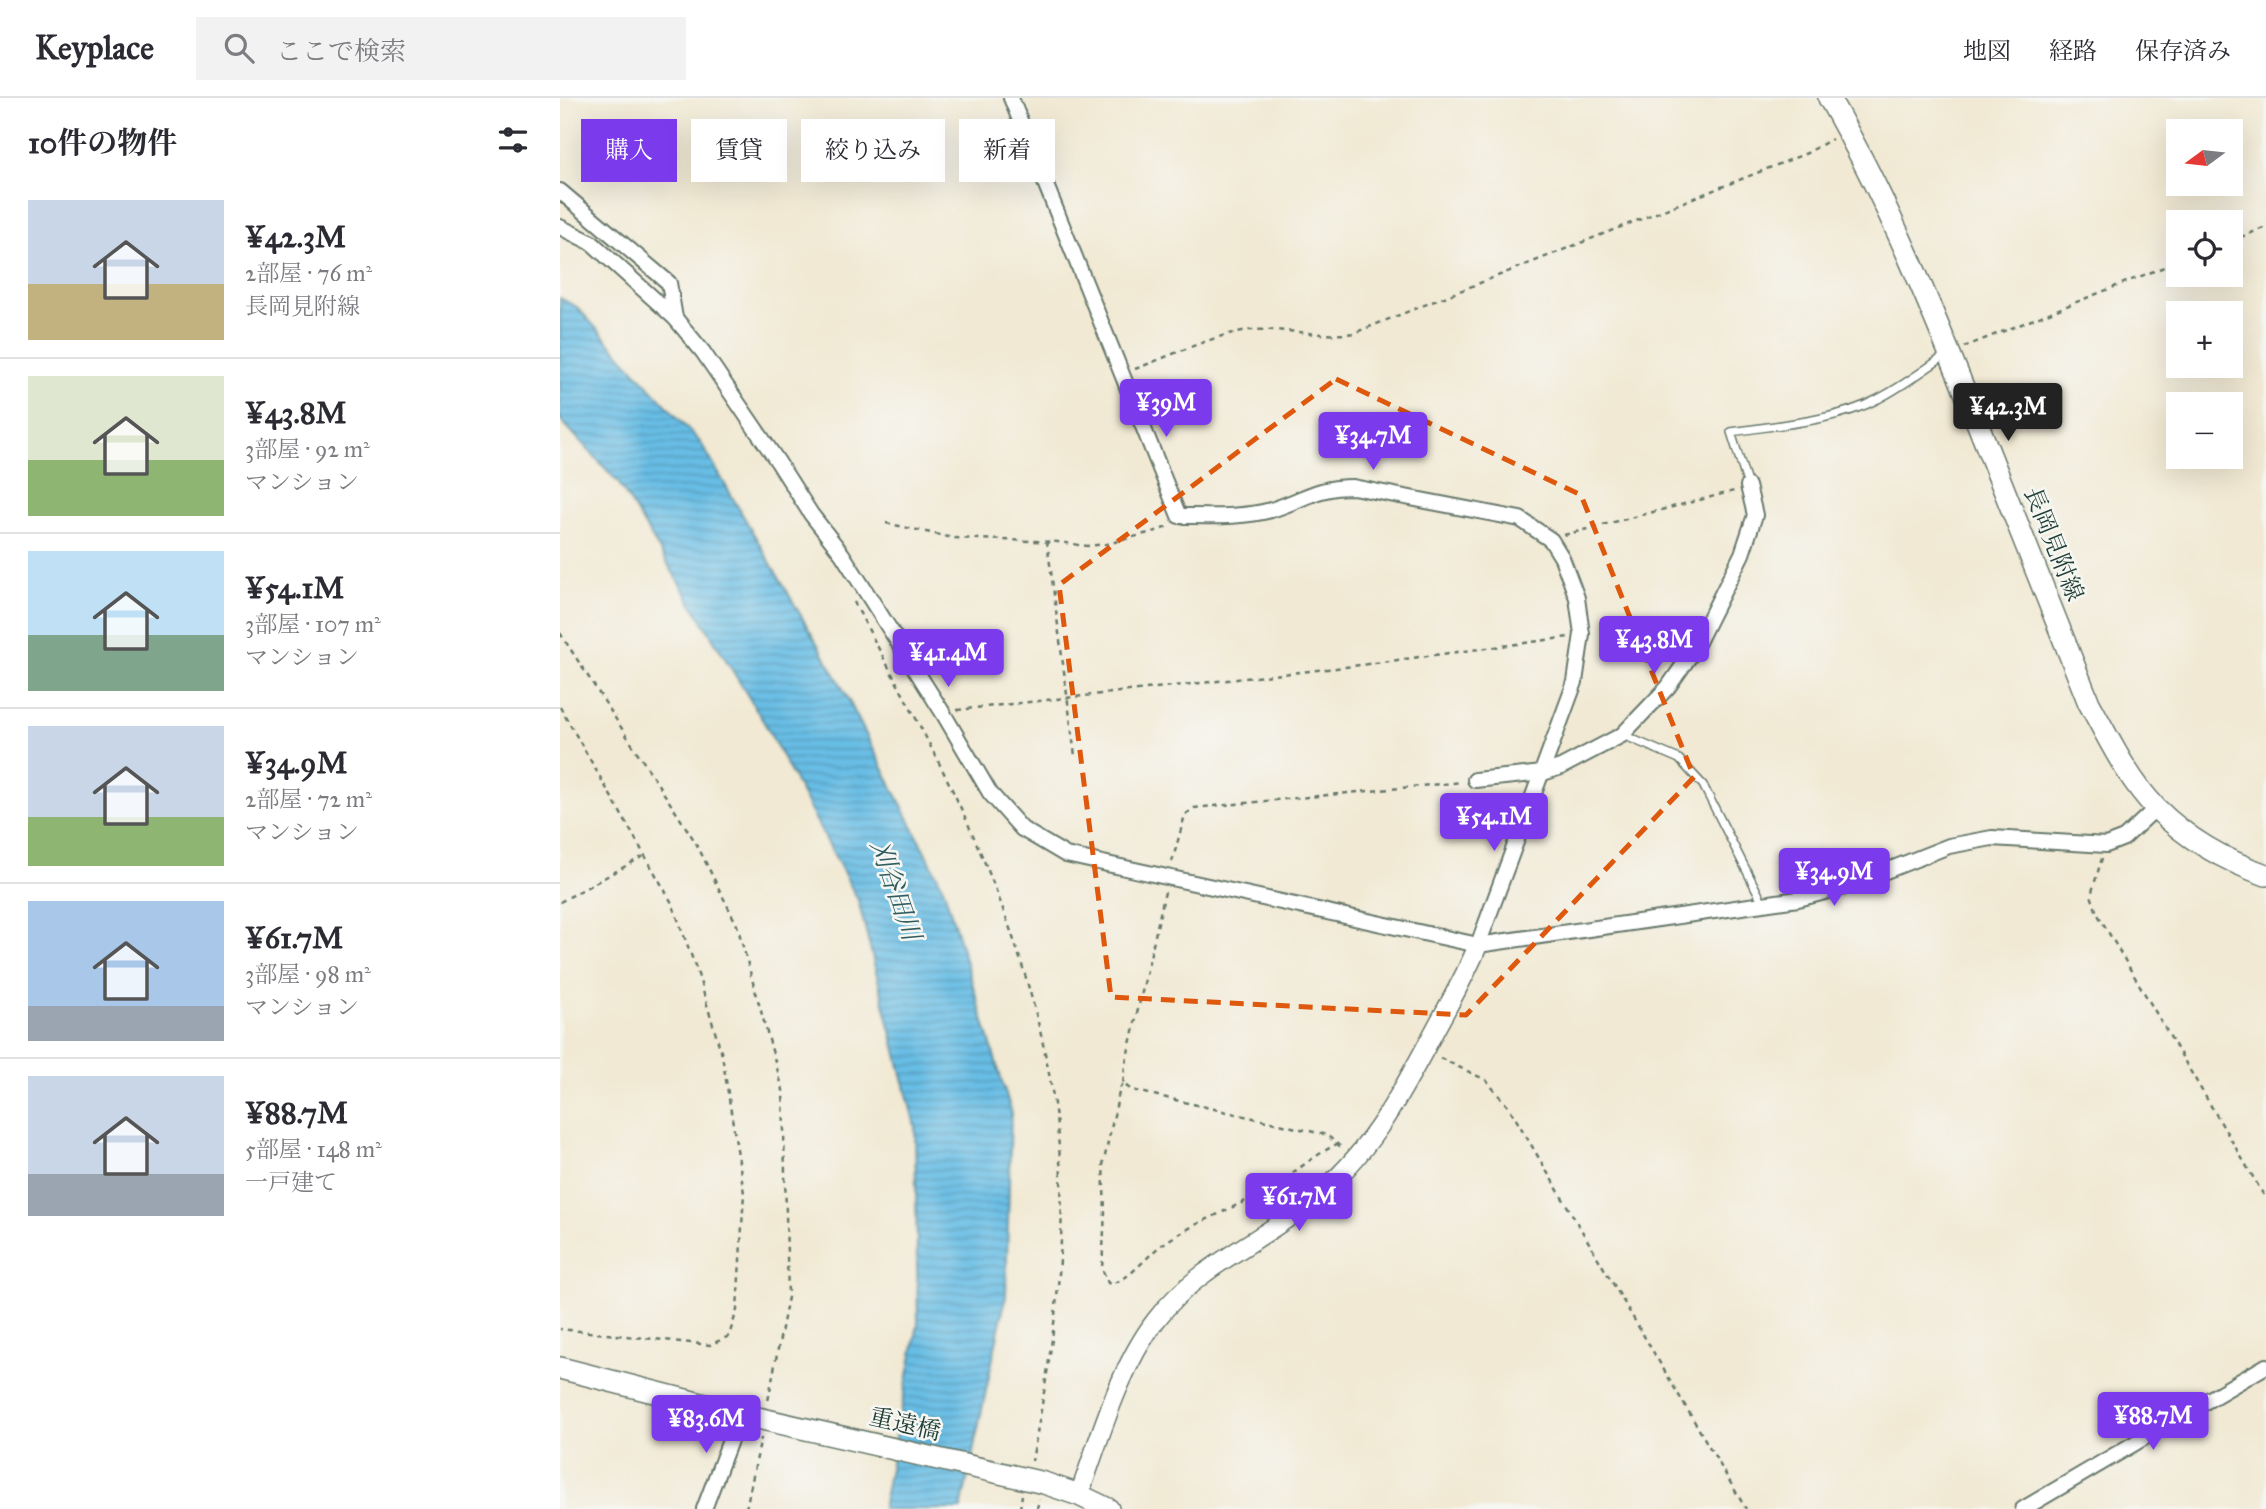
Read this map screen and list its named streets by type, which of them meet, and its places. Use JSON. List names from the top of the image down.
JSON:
{
  "streets": {
    "main road": ["長岡見附線", "重遠橋"]
  },
  "water": ["刈谷田川"],
  "north": "left",
  "page": {
    "header": "Keyplace",
    "search": "ここで検索",
    "nav": ["地図", "経路", "保存済み"],
    "heading": "10件の物件",
    "map_buttons": ["+", "−"],
    "chip": [
      "購入",
      "賃貸",
      "絞り込み",
      "新着"
    ],
    "list": [
      {
        "name": "¥42.3M",
        "note": "2部屋 · 76 m² · 長岡見附線"
      },
      {
        "name": "¥43.8M",
        "note": "3部屋 · 92 m² · マンション"
      },
      {
        "name": "¥54.1M",
        "note": "3部屋 · 107 m² · マンション"
      },
      {
        "name": "¥34.9M",
        "note": "2部屋 · 72 m² · マンション"
      },
      {
        "name": "¥61.7M",
        "note": "3部屋 · 98 m² · マンション"
      },
      {
        "name": "¥88.7M",
        "note": "5部屋 · 148 m² · 一戸建て"
      }
    ],
    "price": [
      "¥39M",
      "¥42.3M",
      "¥34.7M",
      "¥43.8M",
      "¥41.4M",
      "¥54.1M",
      "¥34.9M",
      "¥61.7M",
      "¥88.7M",
      "¥83.6M"
    ]
  }
}
